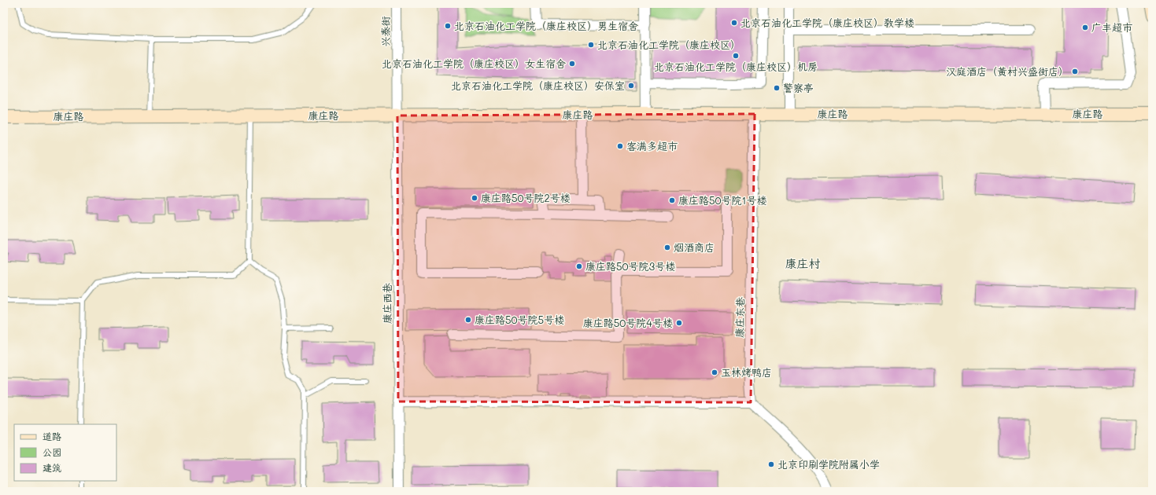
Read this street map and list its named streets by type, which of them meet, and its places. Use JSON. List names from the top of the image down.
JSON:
{
  "streets": {
    "street": [
      "兴泰街",
      "康庄路",
      "康庄西巷",
      "康庄东巷"
    ]
  },
  "crossings": [
    ["兴泰街", "康庄路"],
    ["兴泰街", "康庄西巷"],
    ["康庄路", "康庄西巷"],
    ["康庄路", "康庄东巷"]
  ],
  "districts": ["康庄村"],
  "places": [
    "北京石油化工学院（康庄校区）教学楼",
    "北京石油化工学院（康庄校区）男生宿舍",
    "广丰超市",
    "北京石油化工学院（康庄校区）",
    "北京石油化工学院（康庄校区）机房",
    "北京石油化工学院（康庄校区）女生宿舍",
    "汉庭酒店（黄村兴盛街店）",
    "北京石油化工学院（康庄校区）安保室",
    "警察亭",
    "客满多超市",
    "康庄路50号院2号楼",
    "康庄路50号院1号楼",
    "烟酒商店",
    "康庄路50号院3号楼",
    "康庄路50号院5号楼",
    "康庄路50号院4号楼",
    "玉林烤鸭店",
    "北京印刷学院附属小学"
  ],
  "legend": ["道路", "公园", "建筑"]
}
